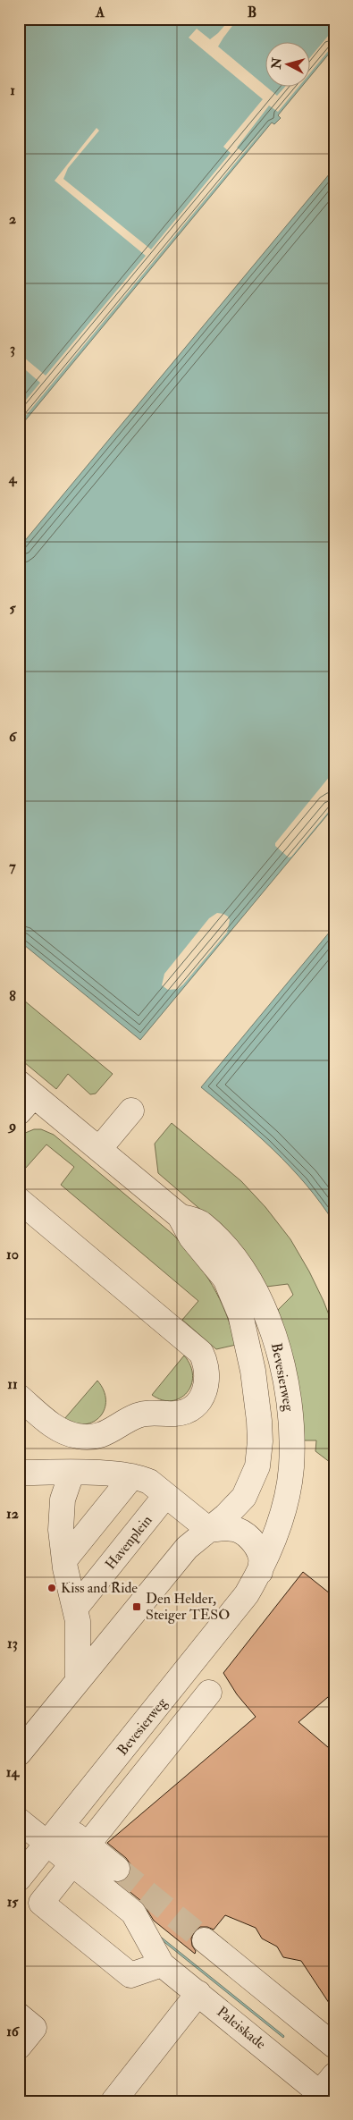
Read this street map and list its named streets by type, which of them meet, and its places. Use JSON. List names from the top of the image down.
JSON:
{
  "streets": {
    "street": ["Bevesierweg", "Havenplein", "Paleiskade"]
  },
  "crossings": [
    ["Bevesierweg", "Paleiskade"]
  ],
  "places": {
    "other": ["Kiss and Ride"],
    "transit": ["Den Helder, Steiger TESO"]
  },
  "north": "left",
  "grid": {
    "columns": ["A", "B"],
    "rows": [
      "1",
      "2",
      "3",
      "4",
      "5",
      "6",
      "7",
      "8",
      "9",
      "10",
      "11",
      "12",
      "13",
      "14",
      "15",
      "16"
    ]
  }
}
